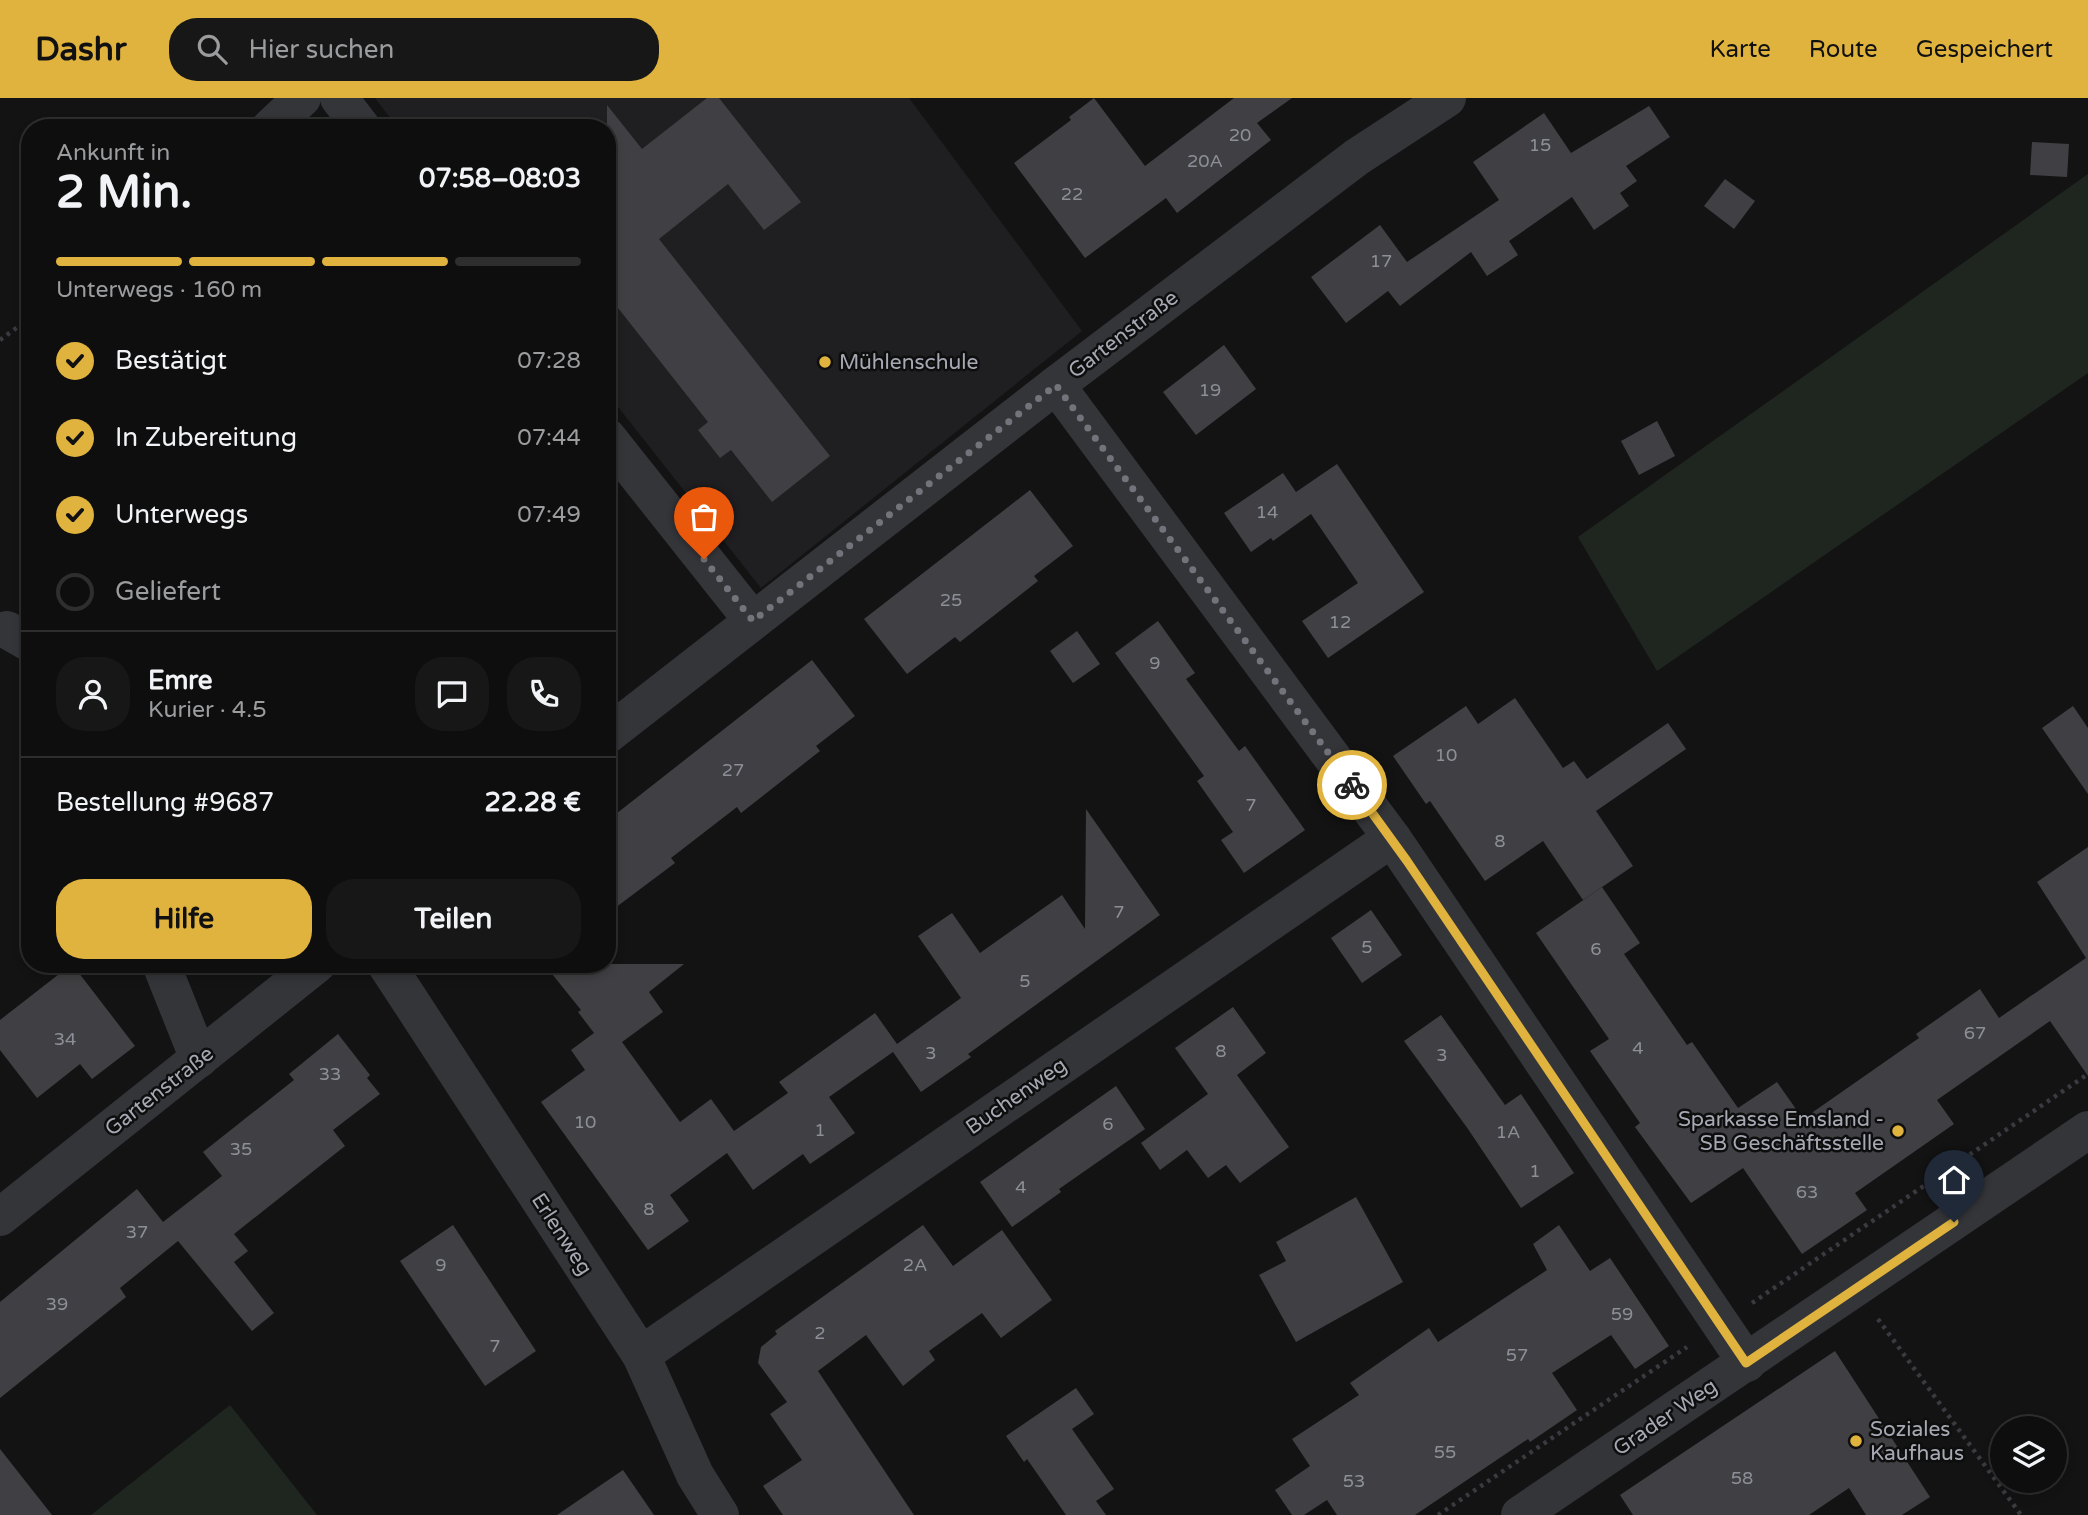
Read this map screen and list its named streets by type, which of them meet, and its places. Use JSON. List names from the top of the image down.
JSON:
{
  "streets": {
    "street": [
      "Gartenstraße",
      "Buchenweg",
      "Erlenweg",
      "Grader Weg"
    ]
  },
  "crossings": [
    ["Buchenweg", "Erlenweg"]
  ],
  "places": ["Mühlenschule", "Sparkasse Emsland - SB Geschäftsstelle", "Soziales Kaufhaus"],
  "house_numbers": [
    "20",
    "15",
    "20A",
    "22",
    "17",
    "19",
    "14",
    "25",
    "12",
    "9",
    "10",
    "27",
    "7",
    "8",
    "7",
    "5",
    "6",
    "5",
    "67",
    "34",
    "4",
    "8",
    "3",
    "3",
    "33",
    "10",
    "6",
    "1",
    "1A",
    "35",
    "1",
    "4",
    "63",
    "8",
    "37",
    "9",
    "2A",
    "39",
    "59",
    "2",
    "7",
    "57",
    "55",
    "58",
    "53"
  ],
  "page": {
    "header": "Dashr",
    "search": "Hier suchen",
    "nav": ["Karte", "Route", "Gespeichert"],
    "heading": ["2 Min.", "Ankunft in", "07:58–08:03"],
    "panel": [
      "Emre",
      "Kurier · 4.5",
      "Bestellung #9687",
      "22.28 €"
    ],
    "bar": "Unterwegs · 160 m",
    "list": [
      ["Bestätigt", "07:28"],
      ["In Zubereitung", "07:44"],
      ["Unterwegs", "07:49"],
      "Geliefert"
    ],
    "buttons": ["Hilfe", "Teilen"]
  }
}
